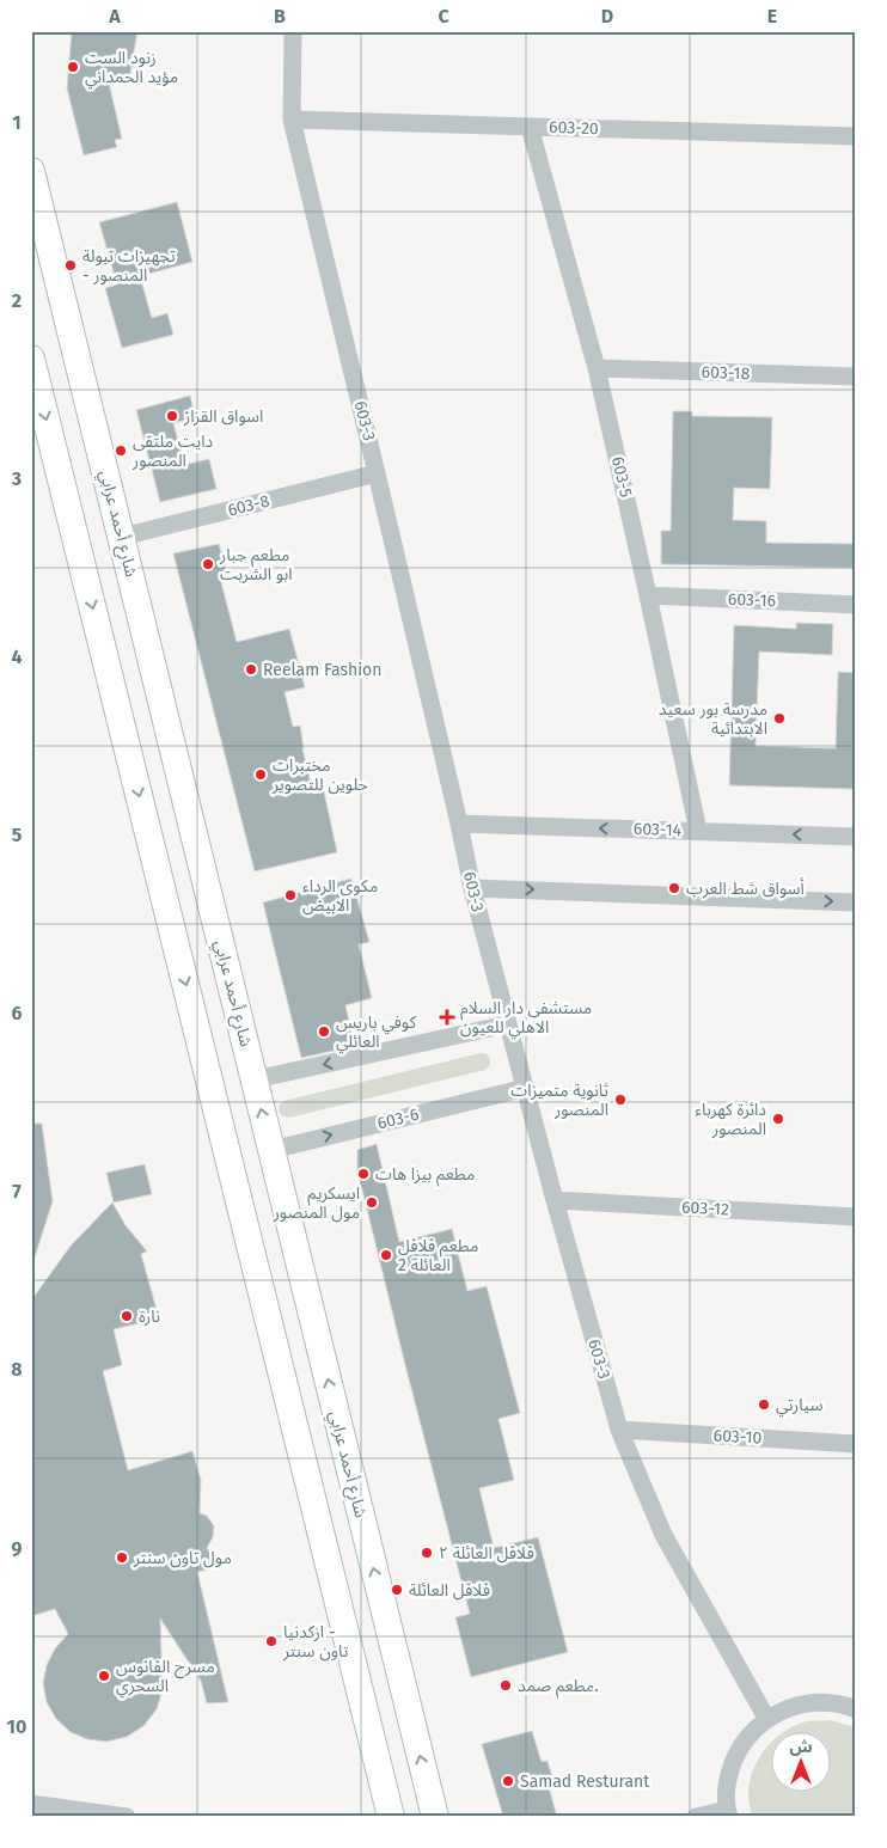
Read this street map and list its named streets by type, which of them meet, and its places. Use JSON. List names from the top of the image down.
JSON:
{
  "streets": {
    "main road": ["شارع أحمد عرابي"],
    "street": [
      "603-20",
      "603-18",
      "603-3",
      "603-5",
      "603-8",
      "603-16",
      "603-14",
      "603-6",
      "603-12",
      "603-10"
    ]
  },
  "crossings": [
    ["603-20", "603-3"],
    ["603-20", "603-5"],
    ["603-18", "603-5"],
    ["603-3", "603-8"],
    ["603-3", "603-14"],
    ["603-3", "603-6"],
    ["603-3", "603-12"],
    ["603-3", "603-10"],
    ["603-5", "603-16"],
    ["603-5", "603-14"],
    ["603-8", "شارع أحمد عرابي"],
    ["شارع أحمد عرابي", "603-6"]
  ],
  "places": {
    "other": [
      "زنود الست مؤيد الحمداني",
      "تجهيزات تبولة - المنصور",
      "اسواق القزاز",
      "دايت ملتقى المنصور",
      "مطعم جبار ابو الشربت",
      "Reelam Fashion",
      "مدرسة بور سعيد الابتدائية",
      "مختبرات حلوين للتصوير",
      "أسواق شط العرب",
      "مكوى الرداء الابيض",
      "كوفي باريس العائلي",
      "ثانوية متميزات المنصور",
      "دائرة كهرباء المنصور",
      "مطعم بيزا هات",
      "ايسكريم مول المنصور",
      "مطعم فلافل العائلة 2",
      "نارة",
      "سيارتي",
      "فلافل العائلة ٢",
      "مول تاون سنتر",
      "فلافل العائلة",
      "ازكدنيا - تاون سنتر",
      "مسرح الفانوس السحري",
      "مطعم صمد.",
      "Samad Resturant"
    ],
    "health": ["مستشفى دار السلام الاهلي للعيون"]
  },
  "north": "top",
  "grid": {
    "columns": [
      "A",
      "B",
      "C",
      "D",
      "E"
    ],
    "rows": [
      "1",
      "2",
      "3",
      "4",
      "5",
      "6",
      "7",
      "8",
      "9",
      "10"
    ]
  }
}
